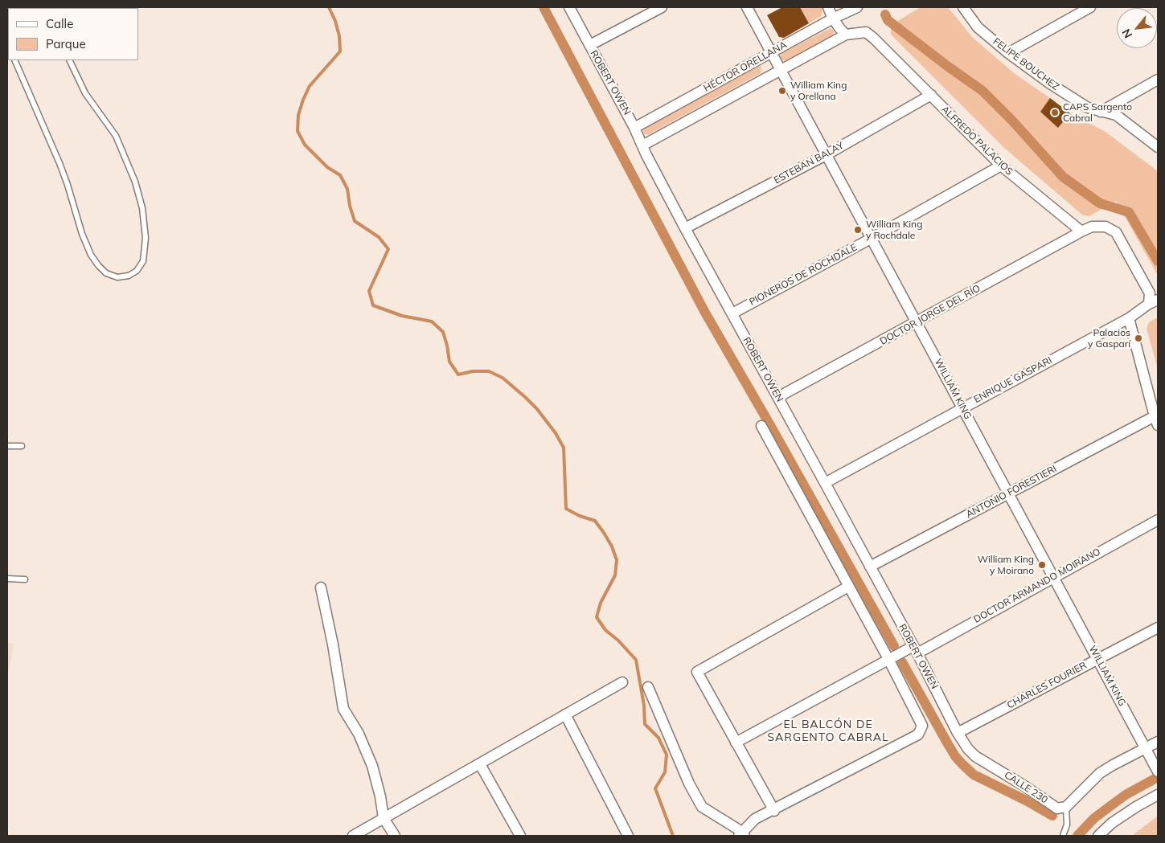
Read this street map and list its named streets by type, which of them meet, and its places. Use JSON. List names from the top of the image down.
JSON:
{
  "streets": {
    "street": [
      "FELIPE BOUCHEZ",
      "HÉCTOR ORELLANA",
      "ROBERT OWEN",
      "ALFREDO PALACIOS",
      "ESTEBAN BALAY",
      "PIONEROS DE ROCHDALE",
      "DOCTOR JORGE DEL RÍO",
      "ENRIQUE GASPARI",
      "WILLIAM KING",
      "ANTONIO FORESTIERI",
      "DOCTOR ARMANDO MOIRANO",
      "CHARLES FOURIER",
      "CALLE 230"
    ]
  },
  "crossings": [
    ["HÉCTOR ORELLANA", "ROBERT OWEN"],
    ["HÉCTOR ORELLANA", "ALFREDO PALACIOS"],
    ["HÉCTOR ORELLANA", "WILLIAM KING"],
    ["ROBERT OWEN", "ESTEBAN BALAY"],
    ["ROBERT OWEN", "PIONEROS DE ROCHDALE"],
    ["ROBERT OWEN", "DOCTOR JORGE DEL RÍO"],
    ["ROBERT OWEN", "ENRIQUE GASPARI"],
    ["ROBERT OWEN", "ANTONIO FORESTIERI"],
    ["ROBERT OWEN", "DOCTOR ARMANDO MOIRANO"],
    ["ROBERT OWEN", "CHARLES FOURIER"],
    ["ROBERT OWEN", "CALLE 230"],
    ["ALFREDO PALACIOS", "ESTEBAN BALAY"],
    ["ALFREDO PALACIOS", "PIONEROS DE ROCHDALE"],
    ["ALFREDO PALACIOS", "DOCTOR JORGE DEL RÍO"],
    ["ESTEBAN BALAY", "WILLIAM KING"],
    ["PIONEROS DE ROCHDALE", "WILLIAM KING"],
    ["DOCTOR JORGE DEL RÍO", "WILLIAM KING"],
    ["ENRIQUE GASPARI", "WILLIAM KING"],
    ["WILLIAM KING", "ANTONIO FORESTIERI"],
    ["WILLIAM KING", "DOCTOR ARMANDO MOIRANO"],
    ["WILLIAM KING", "CHARLES FOURIER"],
    ["CHARLES FOURIER", "CALLE 230"]
  ],
  "districts": ["EL BALCÓN DE SARGENTO CABRAL"],
  "places": [
    "William King y Orellana",
    "CAPS Sargento Cabral",
    "William King y Rochdale",
    "Palacios y Gasparí",
    "William King y Moirano"
  ],
  "legend": ["Calle", "Parque"],
  "north": "bottom left"
}
